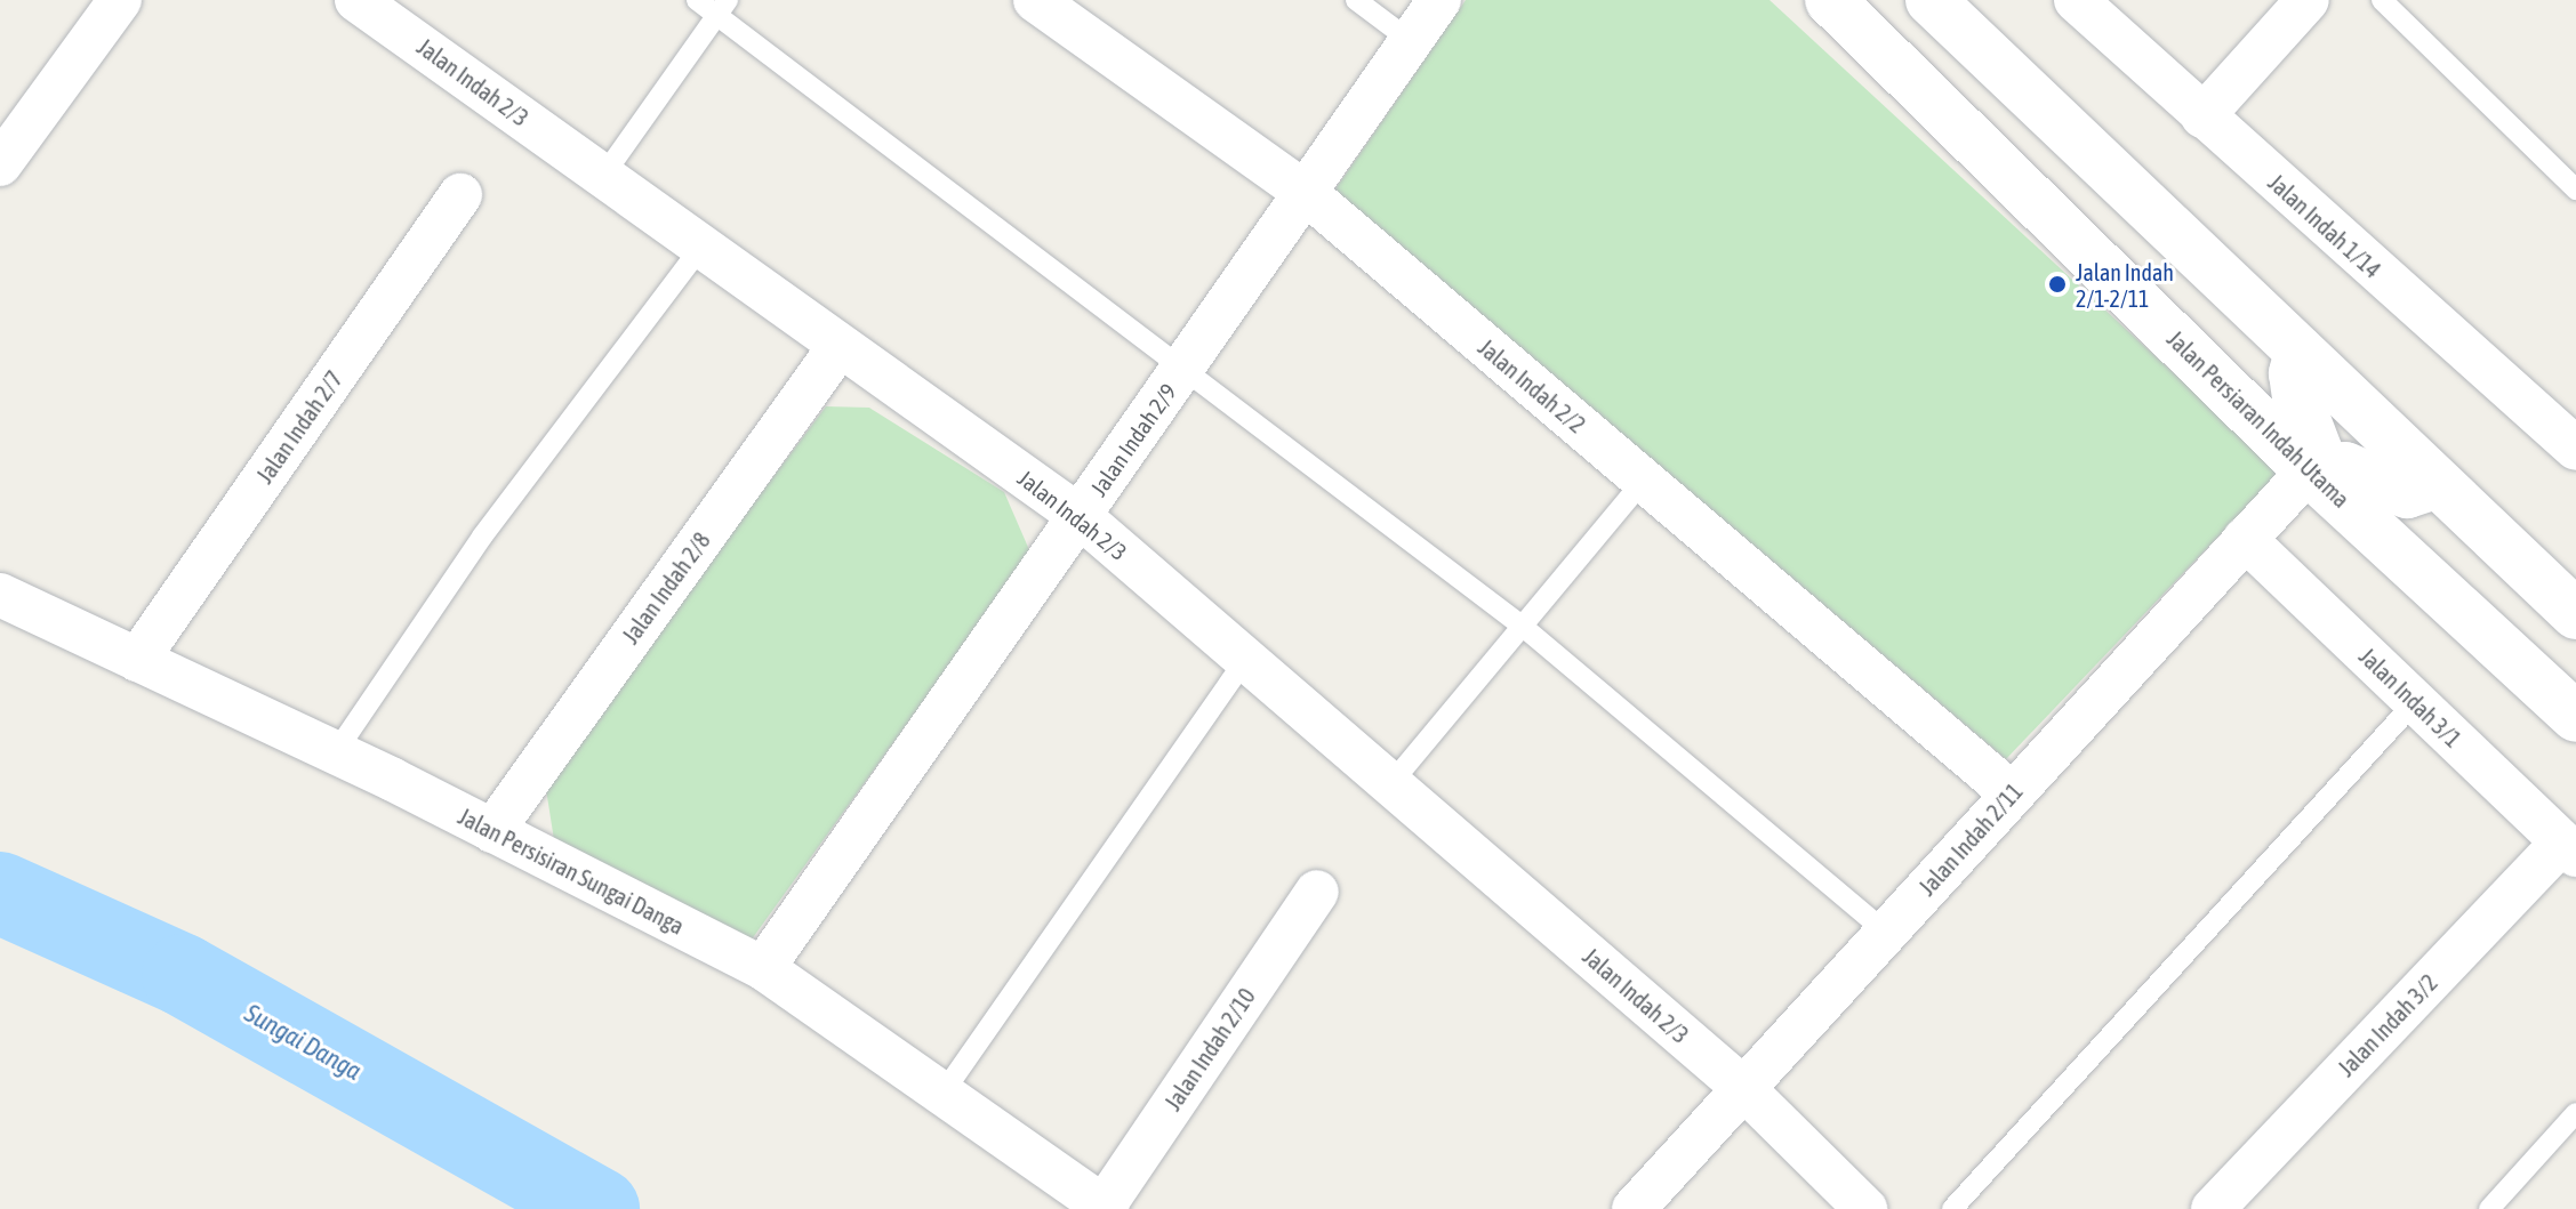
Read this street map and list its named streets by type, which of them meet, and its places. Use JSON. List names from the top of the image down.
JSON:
{
  "streets": {
    "main road": ["Jalan Persiaran Indah Utama"],
    "street": [
      "Jalan Indah 2/3",
      "Jalan Indah 1/14",
      "Jalan Indah 2/2",
      "Jalan Indah 2/7",
      "Jalan Indah 2/9",
      "Jalan Indah 2/8",
      "Jalan Indah 3/1",
      "Jalan Indah 2/11",
      "Jalan Persisiran Sungai Danga",
      "Jalan Indah 3/2",
      "Jalan Indah 2/10"
    ]
  },
  "crossings": [
    ["Jalan Indah 2/3", "Jalan Indah 2/9"],
    ["Jalan Indah 2/3", "Jalan Indah 2/8"],
    ["Jalan Indah 2/3", "Jalan Indah 2/11"],
    ["Jalan Indah 2/2", "Jalan Indah 2/9"],
    ["Jalan Indah 2/2", "Jalan Indah 2/11"],
    ["Jalan Persiaran Indah Utama", "Jalan Indah 2/11"],
    ["Jalan Indah 2/7", "Jalan Persisiran Sungai Danga"],
    ["Jalan Indah 2/9", "Jalan Persisiran Sungai Danga"],
    ["Jalan Indah 2/8", "Jalan Persisiran Sungai Danga"],
    ["Jalan Indah 3/1", "Jalan Indah 2/11"],
    ["Jalan Indah 3/1", "Jalan Indah 3/2"],
    ["Jalan Persisiran Sungai Danga", "Jalan Indah 2/10"]
  ],
  "water": ["Sungai Danga"],
  "places": ["Jalan Indah 2/1-2/11"]
}
